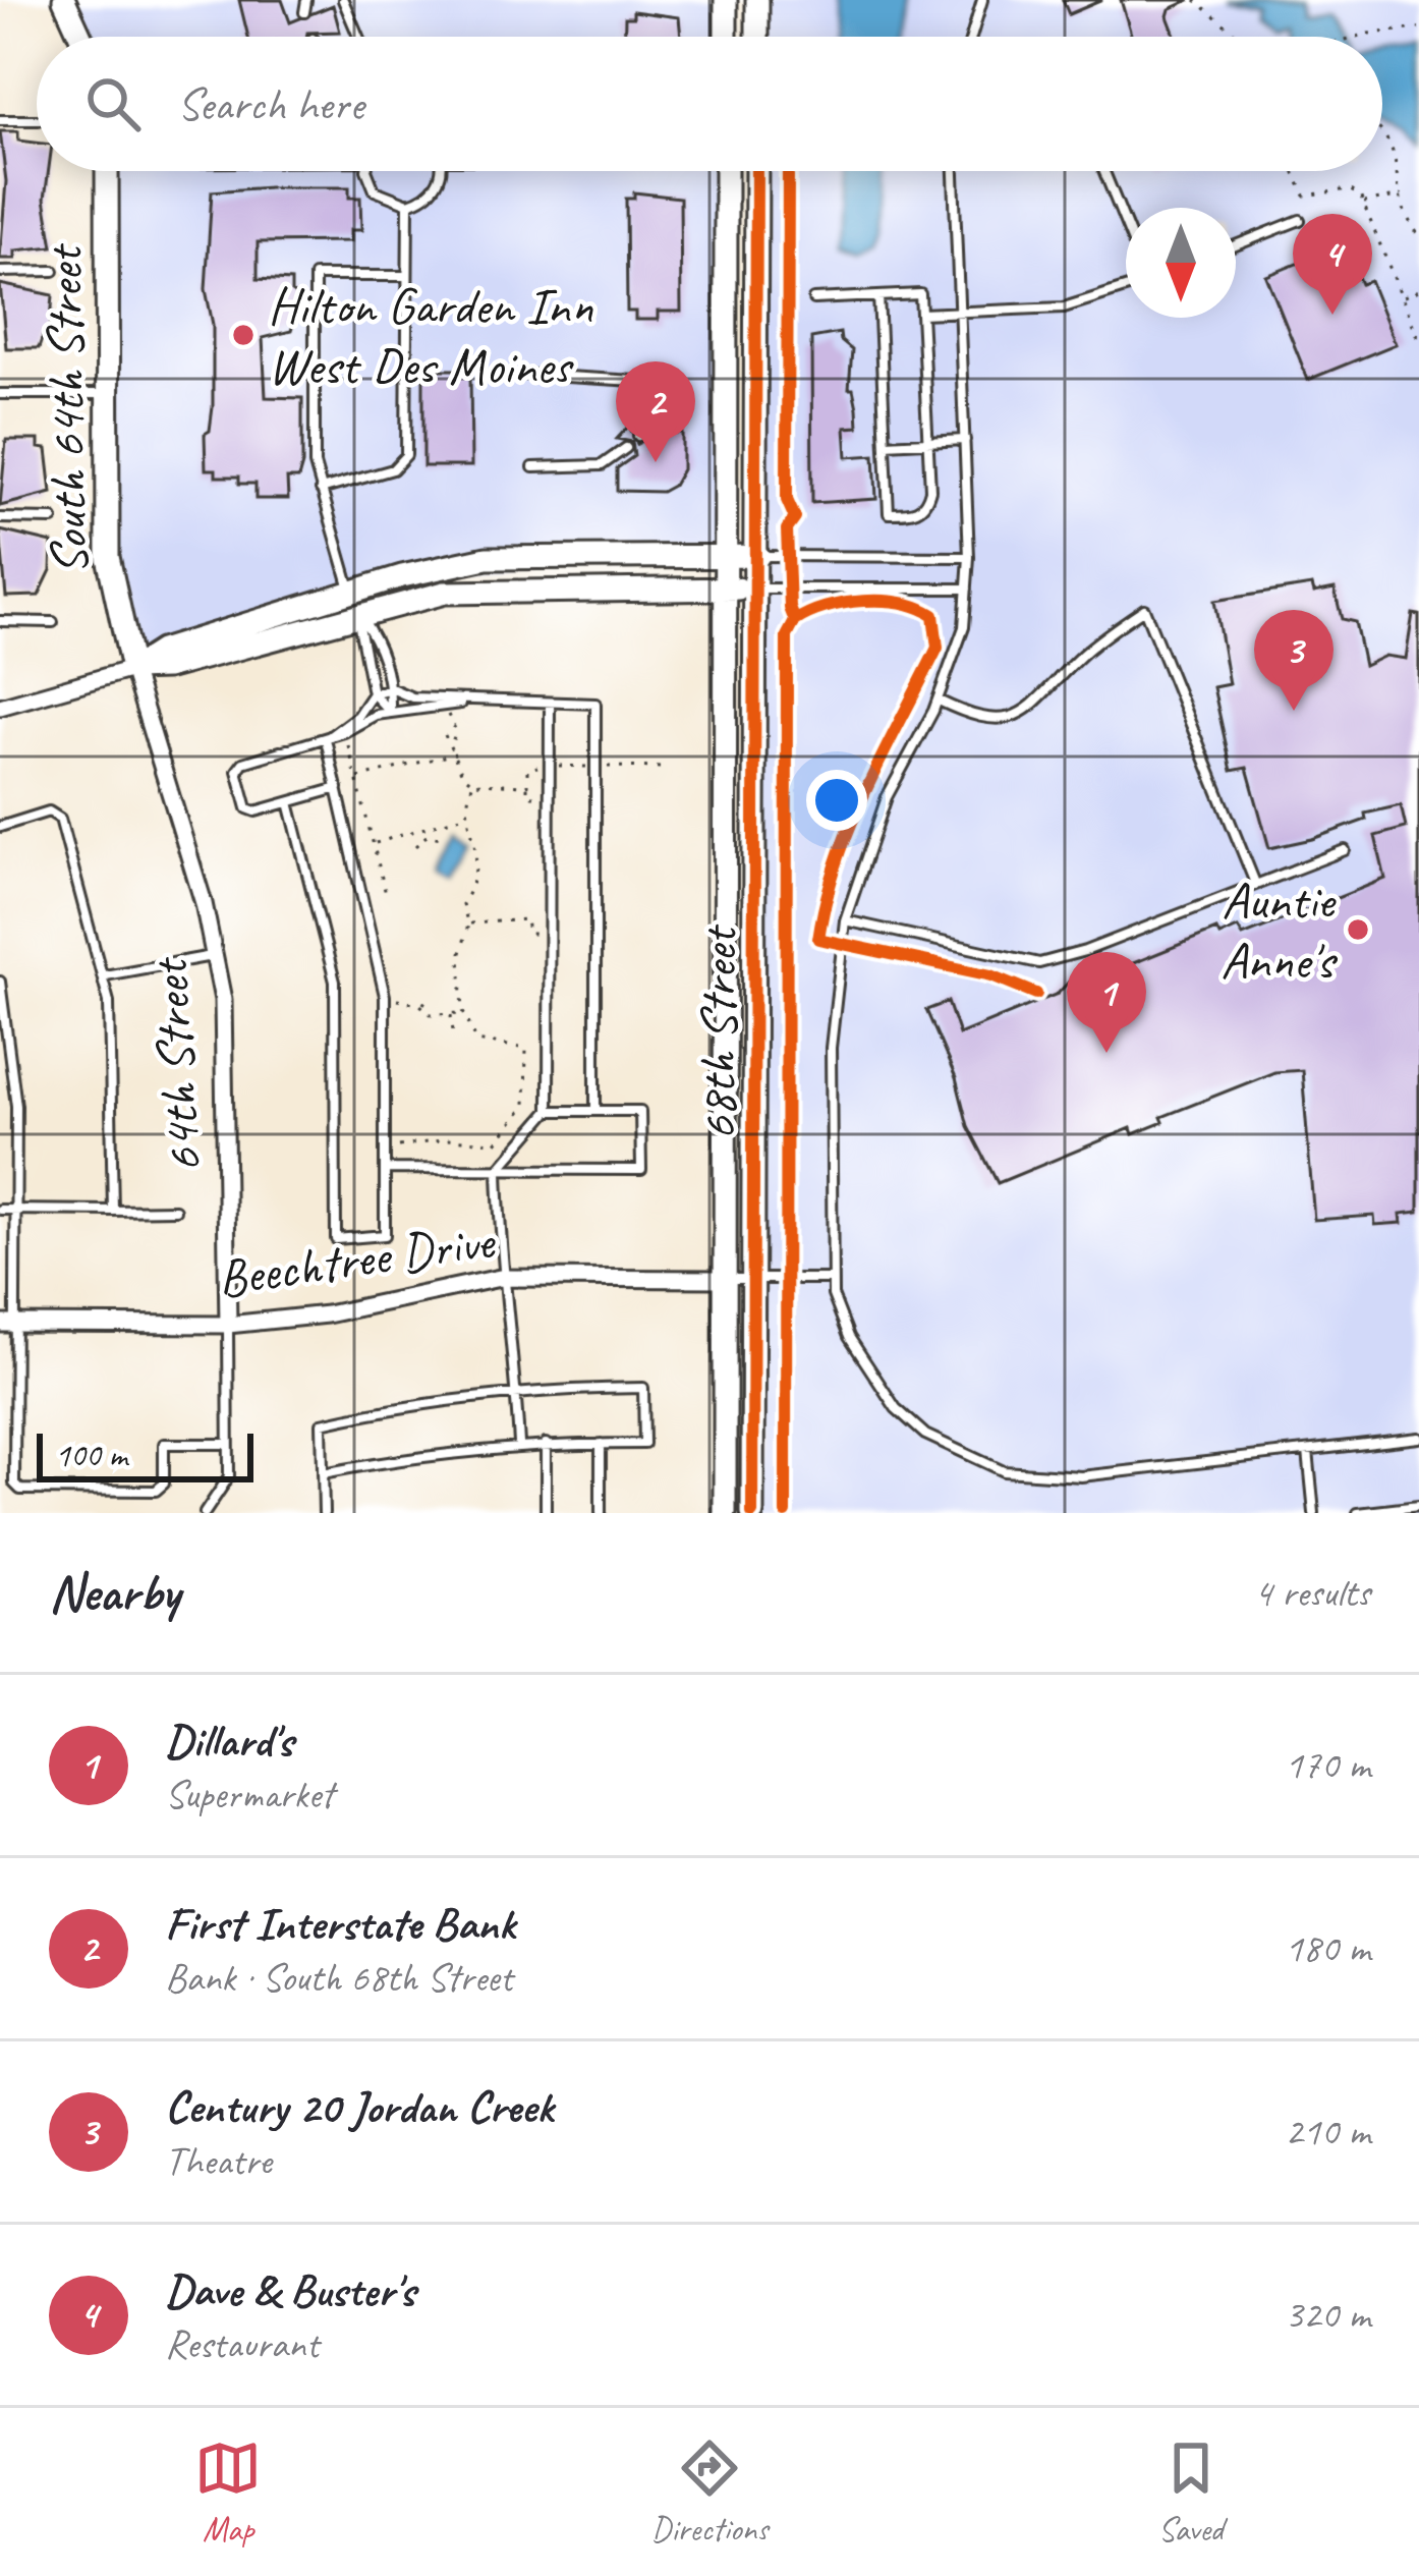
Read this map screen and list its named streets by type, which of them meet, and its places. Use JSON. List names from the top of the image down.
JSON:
{
  "streets": {
    "street": [
      "South 64th Street",
      "68th Street",
      "64th Street",
      "Beechtree Drive"
    ]
  },
  "crossings": [
    ["South 64th Street", "64th Street"],
    ["68th Street", "Beechtree Drive"],
    ["64th Street", "Beechtree Drive"]
  ],
  "places": ["Hilton Garden Inn West Des Moines", "Auntie Anne's"],
  "scale_bar": "100 m",
  "north": "bottom",
  "page": {
    "search": "Search here",
    "pins": [
      "4",
      "2",
      "3",
      "1"
    ],
    "scale": "100 m",
    "heading": ["Nearby", "4 results"],
    "list": [
      {
        "mark": "1",
        "name": "Dillard's",
        "note": "Supermarket",
        "value": "170 m"
      },
      {
        "mark": "2",
        "name": "First Interstate Bank",
        "note": "Bank · South 68th Street",
        "value": "180 m"
      },
      {
        "mark": "3",
        "name": "Century 20 Jordan Creek",
        "note": "Theatre",
        "value": "210 m"
      },
      {
        "mark": "4",
        "name": "Dave & Buster's",
        "note": "Restaurant",
        "value": "320 m"
      }
    ],
    "nav": ["Map", "Directions", "Saved"]
  }
}
